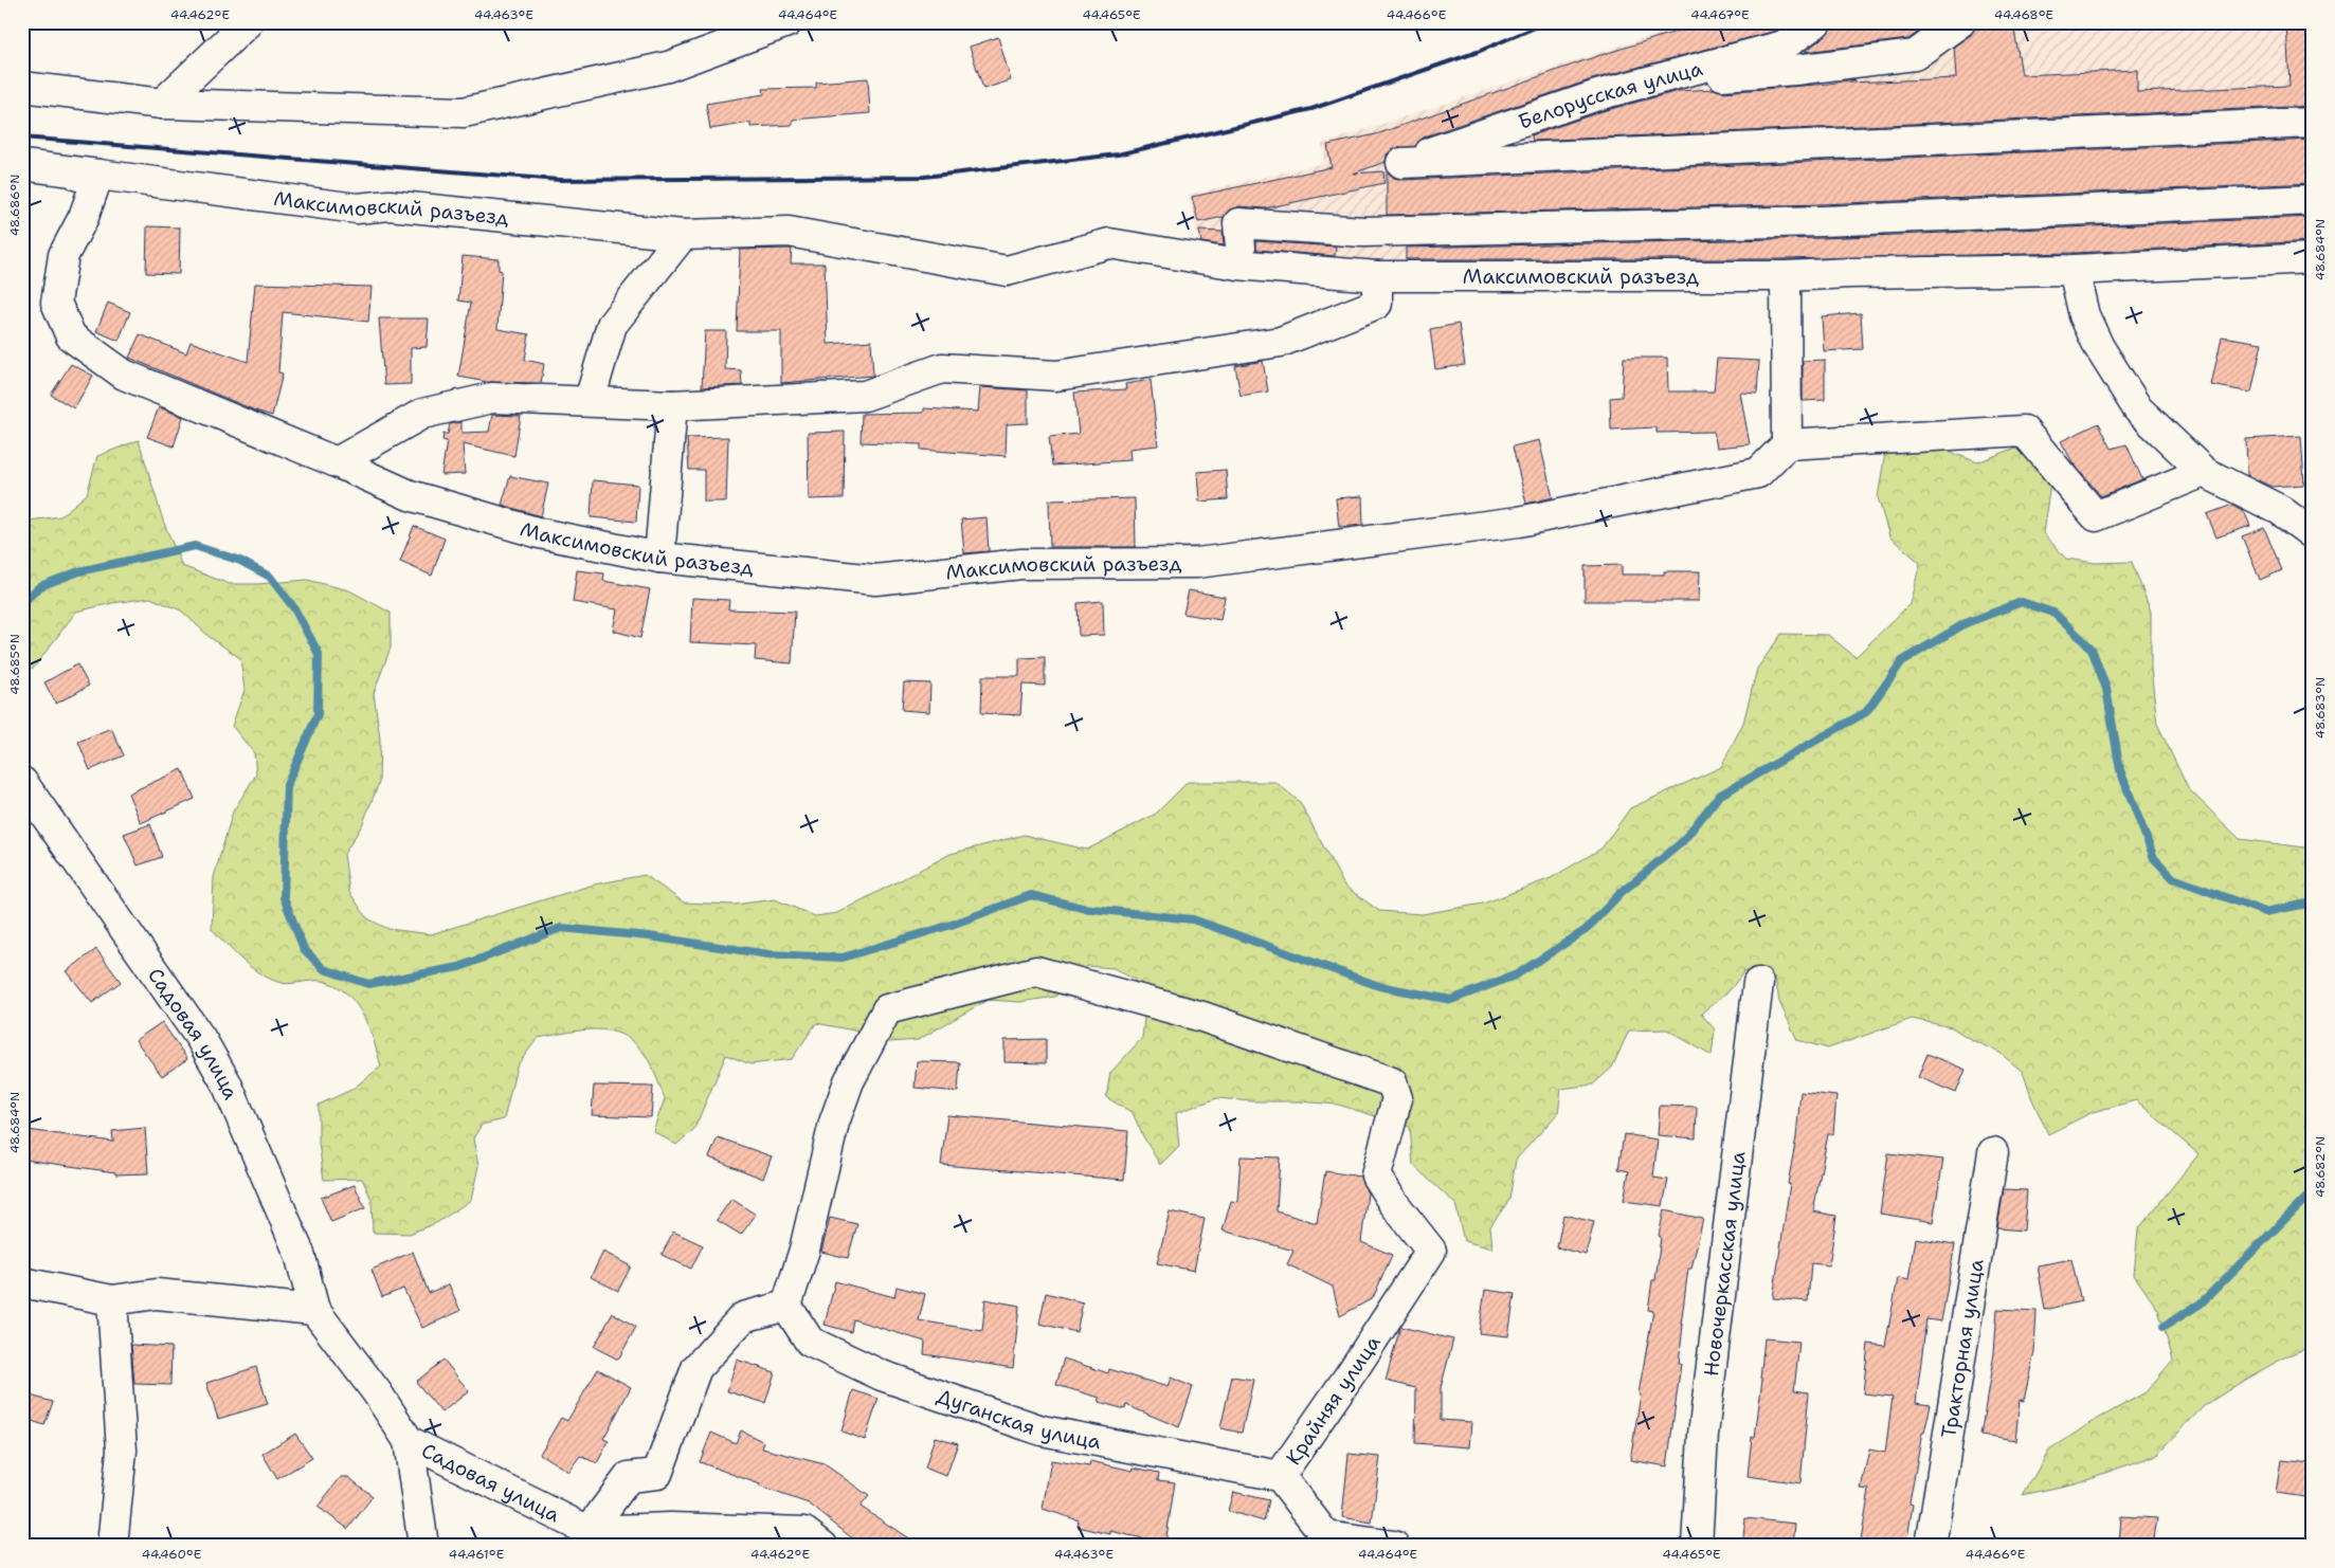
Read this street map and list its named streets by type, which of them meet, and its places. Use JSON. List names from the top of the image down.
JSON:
{
  "streets": {
    "street": [
      "Белорусская улица",
      "Максимовский разъезд",
      "Садовая улица",
      "Новочеркасская улица",
      "Тракторная улица",
      "Крайняя улица",
      "Дуганская улица"
    ]
  },
  "crossings": [
    ["Крайняя улица", "Дуганская улица"]
  ],
  "coordinates": [
    "44.462°E",
    "44.463°E",
    "44.464°E",
    "44.465°E",
    "44.466°E",
    "44.467°E",
    "44.468°E",
    "48.686°N",
    "48.684°N",
    "48.685°N",
    "48.683°N",
    "48.682°N",
    "44.460°E",
    "44.461°E"
  ]
}
